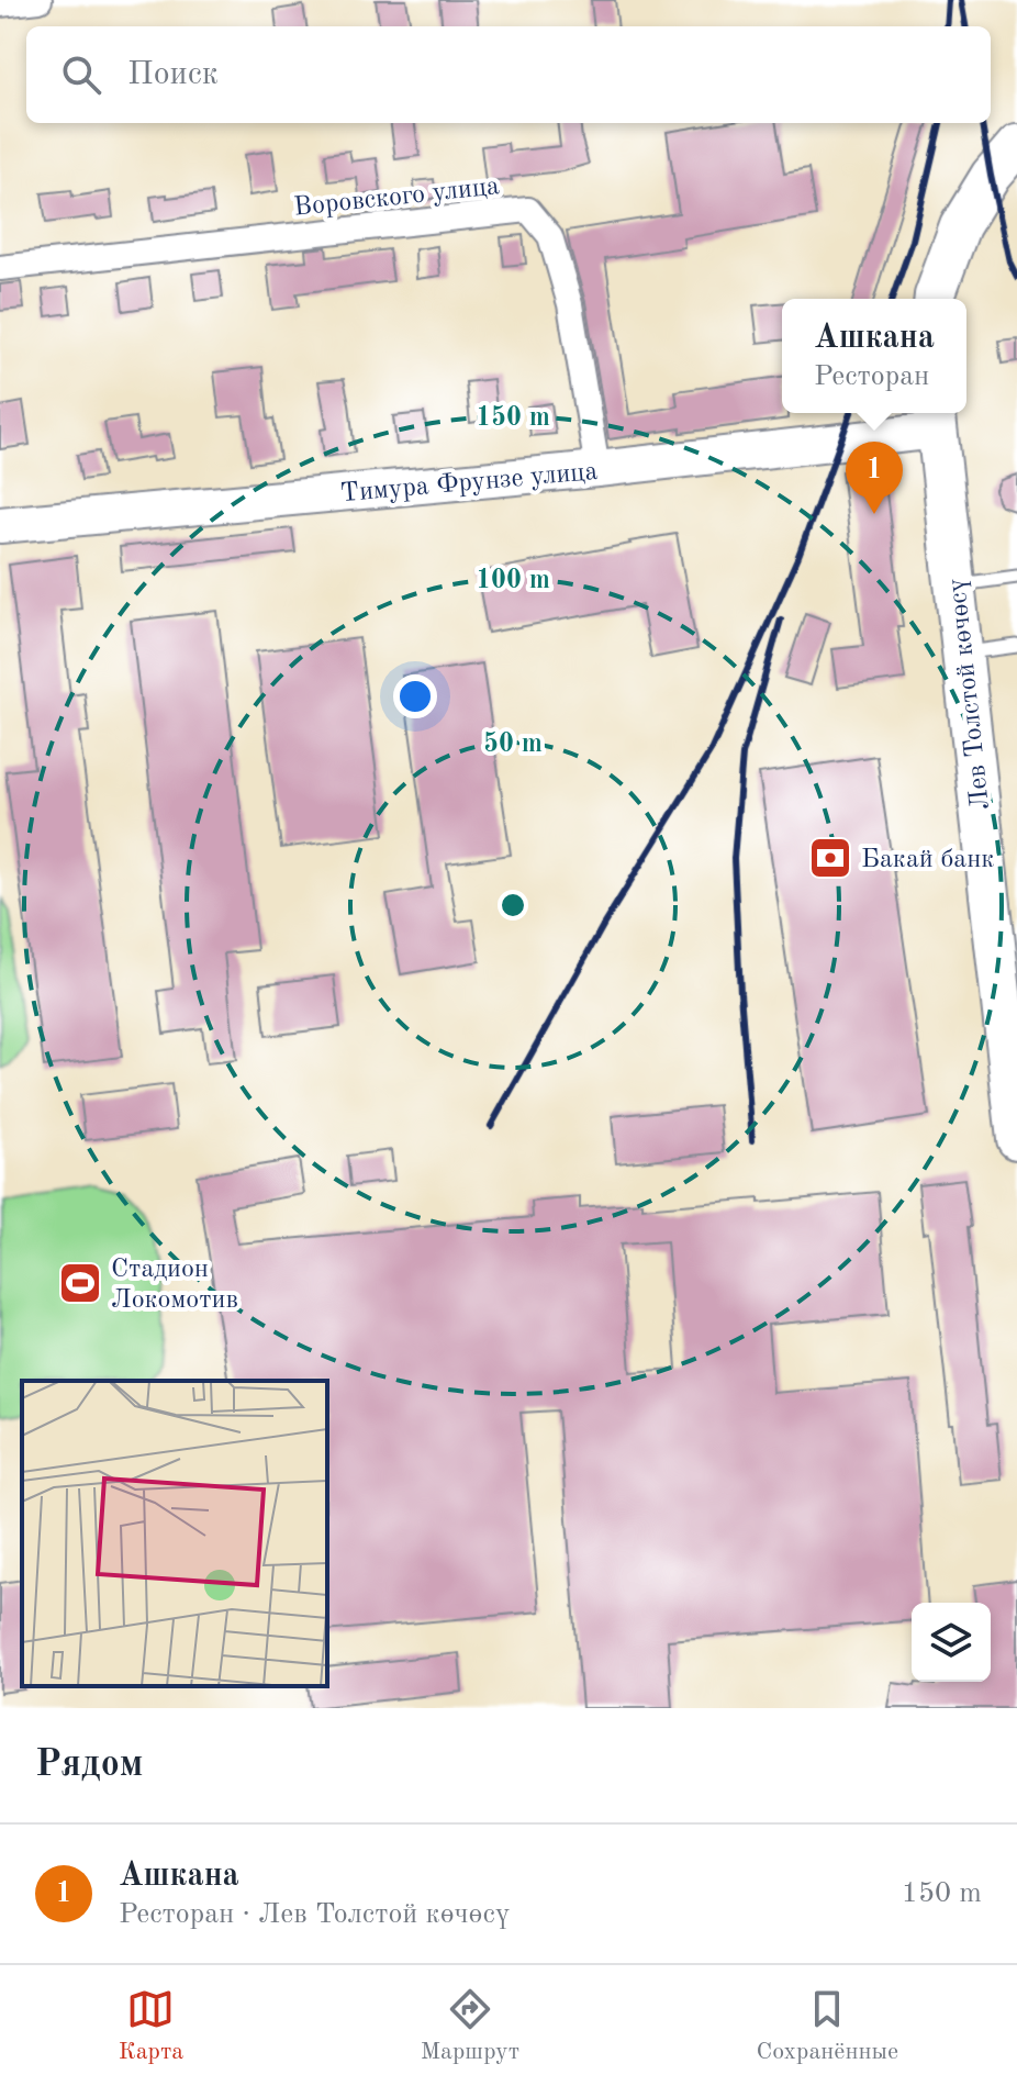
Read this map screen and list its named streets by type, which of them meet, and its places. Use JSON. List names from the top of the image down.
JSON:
{
  "streets": {
    "main road": ["Тимура Фрунзе улица", "Лев Толстой көчөсү"],
    "street": ["Воровского улица"]
  },
  "crossings": [
    ["Воровского улица", "Тимура Фрунзе улица"],
    ["Тимура Фрунзе улица", "Лев Толстой көчөсү"]
  ],
  "places": {
    "bank": ["Бакай банк"],
    "sports": ["Стадион Локомотив"]
  },
  "page": {
    "search": "Поиск",
    "popup": ["Ашкана", "Ресторан"],
    "pins": "1",
    "heading": "Рядом",
    "list": [
      {
        "mark": "1",
        "name": "Ашкана",
        "note": "Ресторан · Лев Толстой көчөсү",
        "value": "150 m"
      }
    ],
    "nav": ["Карта", "Маршрут", "Сохранённые"]
  },
  "rings": ["150 m", "100 m", "50 m"]
}
